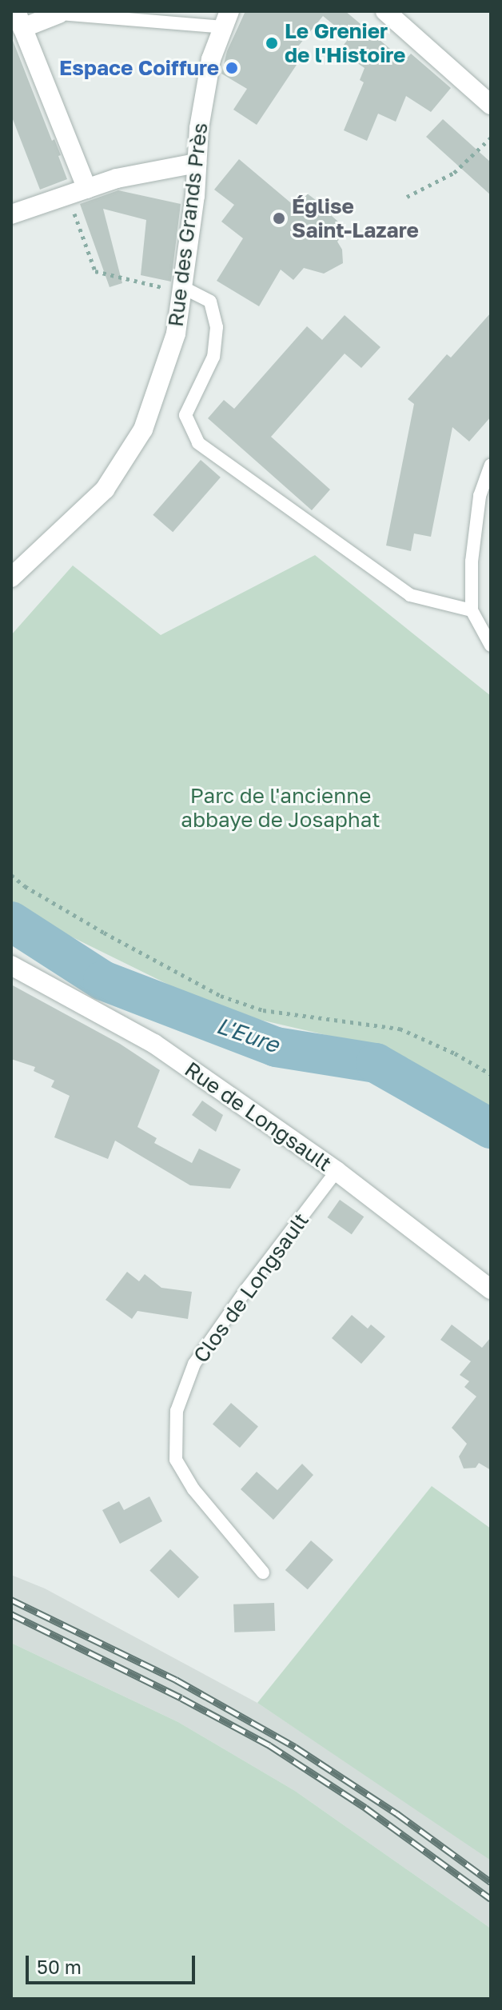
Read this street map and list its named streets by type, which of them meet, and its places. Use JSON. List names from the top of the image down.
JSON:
{
  "streets": {
    "street": ["Rue des Grands Près", "Rue de Longsault"],
    "lane": ["Clos de Longsault"]
  },
  "crossings": [
    ["Rue de Longsault", "Clos de Longsault"]
  ],
  "water": ["L'Eure"],
  "parks": ["Parc de l'ancienne abbaye de Josaphat"],
  "places": ["Le Grenier de l'Histoire", "Espace Coiffure", "Église Saint-Lazare"],
  "scale_bar": "50 m"
}
